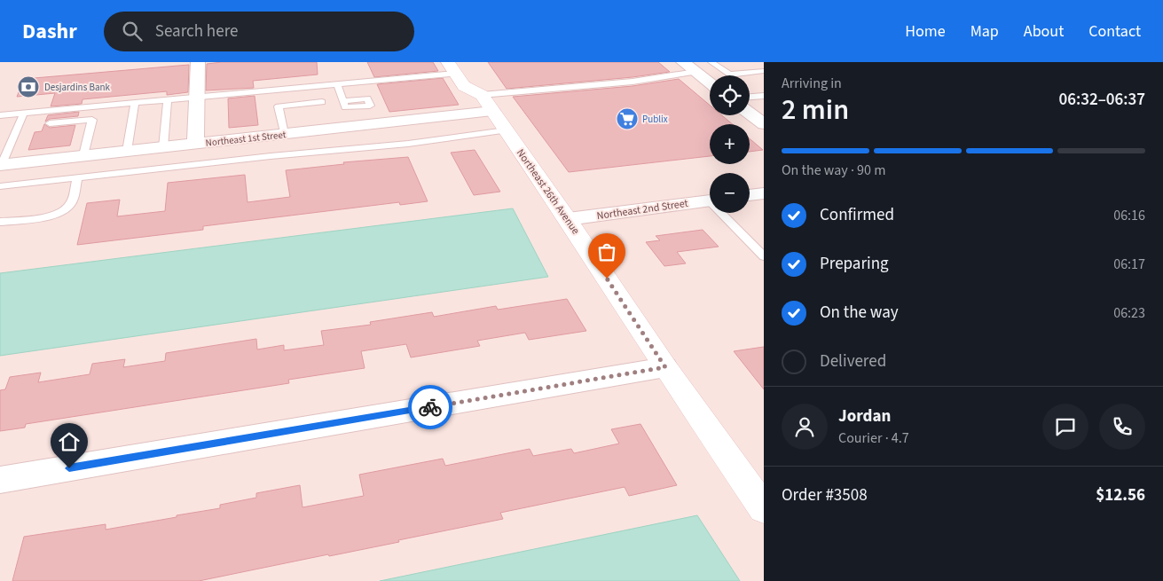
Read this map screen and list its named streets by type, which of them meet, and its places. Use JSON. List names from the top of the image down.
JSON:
{
  "streets": {
    "street": ["Northeast 1st Street", "Northeast 26th Avenue", "Northeast 2nd Street"]
  },
  "crossings": [
    ["Northeast 1st Street", "Northeast 26th Avenue"],
    ["Northeast 26th Avenue", "Northeast 2nd Street"]
  ],
  "places": {
    "bank": ["Desjardins Bank"],
    "supermarket": ["Publix"]
  },
  "page": {
    "header": "Dashr",
    "search": "Search here",
    "nav": [
      "Home",
      "Map",
      "About",
      "Contact"
    ],
    "heading": ["2 min", "Arriving in", "06:32–06:37"],
    "panel": [
      "Jordan",
      "Courier · 4.7",
      "Order #3508",
      "$12.56"
    ],
    "map_buttons": ["+", "−"],
    "bar": "On the way · 90 m",
    "list": [
      ["Confirmed", "06:16"],
      ["Preparing", "06:17"],
      ["On the way", "06:23"],
      "Delivered"
    ]
  }
}
